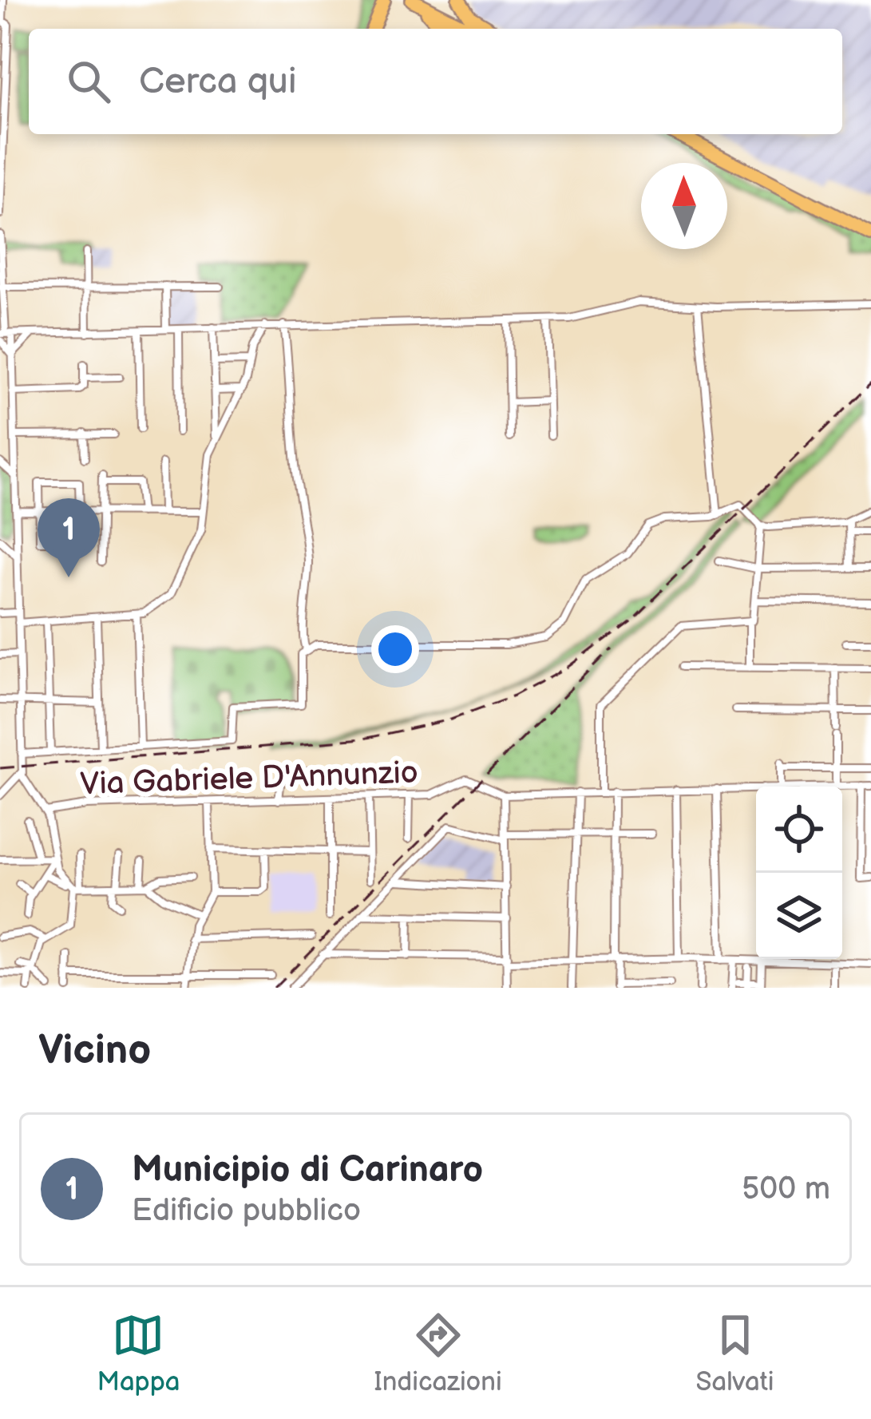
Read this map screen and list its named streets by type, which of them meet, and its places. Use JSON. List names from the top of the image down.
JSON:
{
  "streets": {
    "street": ["Via Gabriele D'Annunzio"]
  },
  "north": "top",
  "page": {
    "search": "Cerca qui",
    "pins": "1",
    "heading": "Vicino",
    "list": [
      {
        "mark": "1",
        "name": "Municipio di Carinaro",
        "note": "Edificio pubblico",
        "value": "500 m"
      }
    ],
    "nav": ["Mappa", "Indicazioni", "Salvati"]
  }
}
